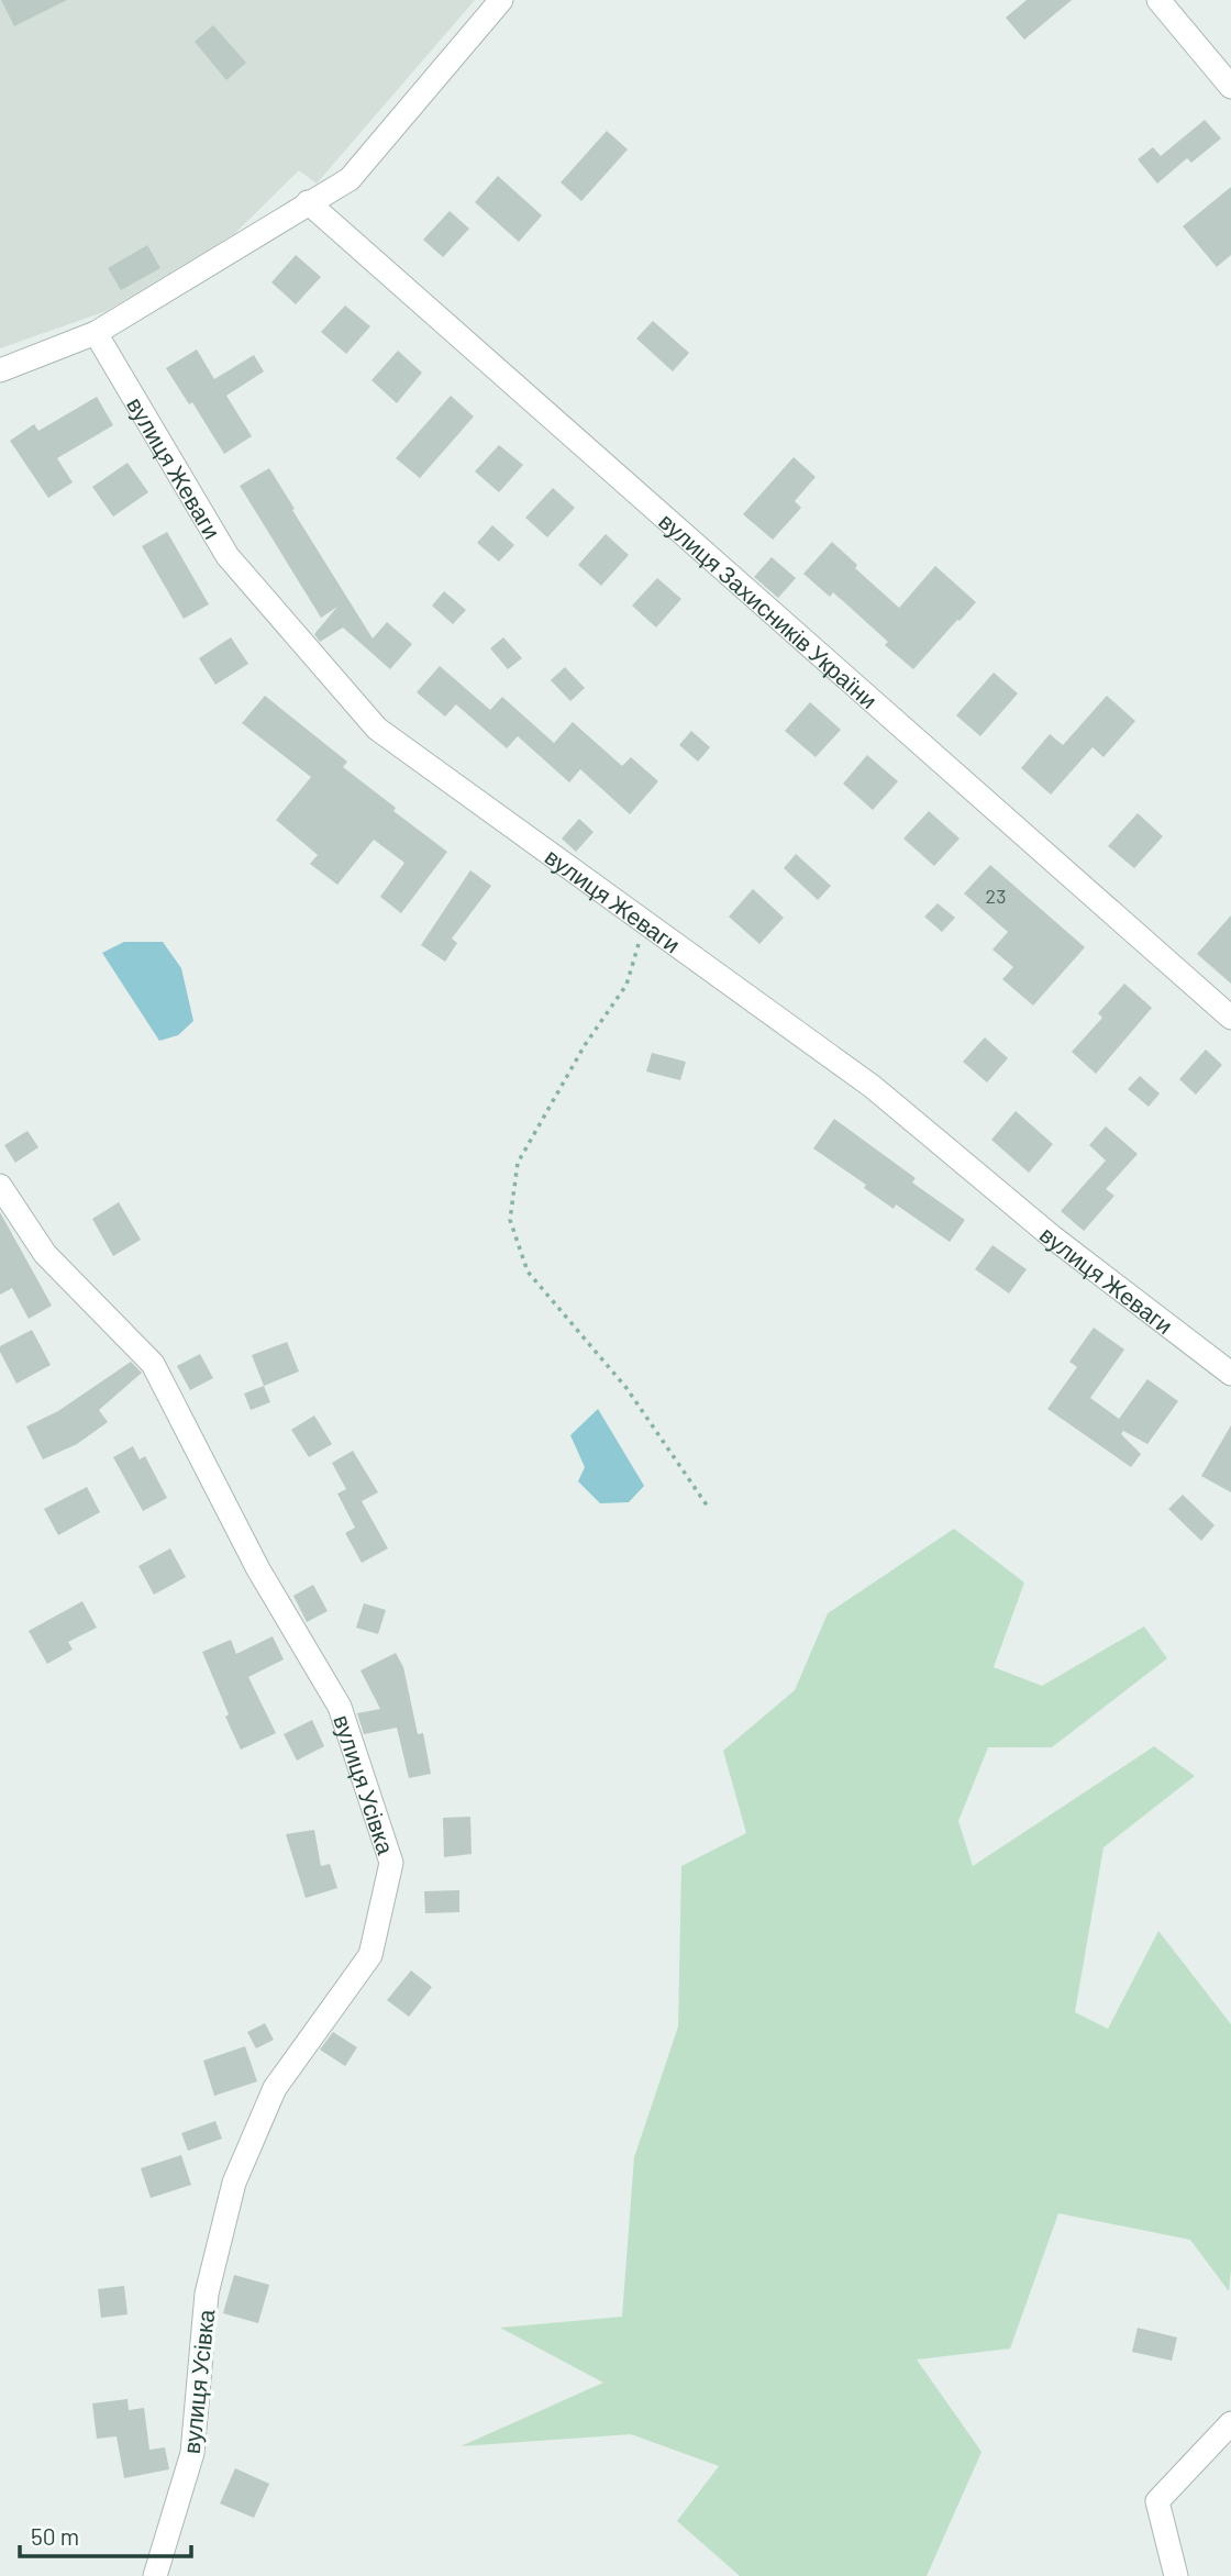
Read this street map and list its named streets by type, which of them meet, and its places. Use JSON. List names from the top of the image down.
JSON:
{
  "streets": {
    "street": ["вулиця Жеваги", "вулиця Захисників України", "вулиця Усівка"]
  },
  "house_numbers": ["23"],
  "scale_bar": "50 m"
}
